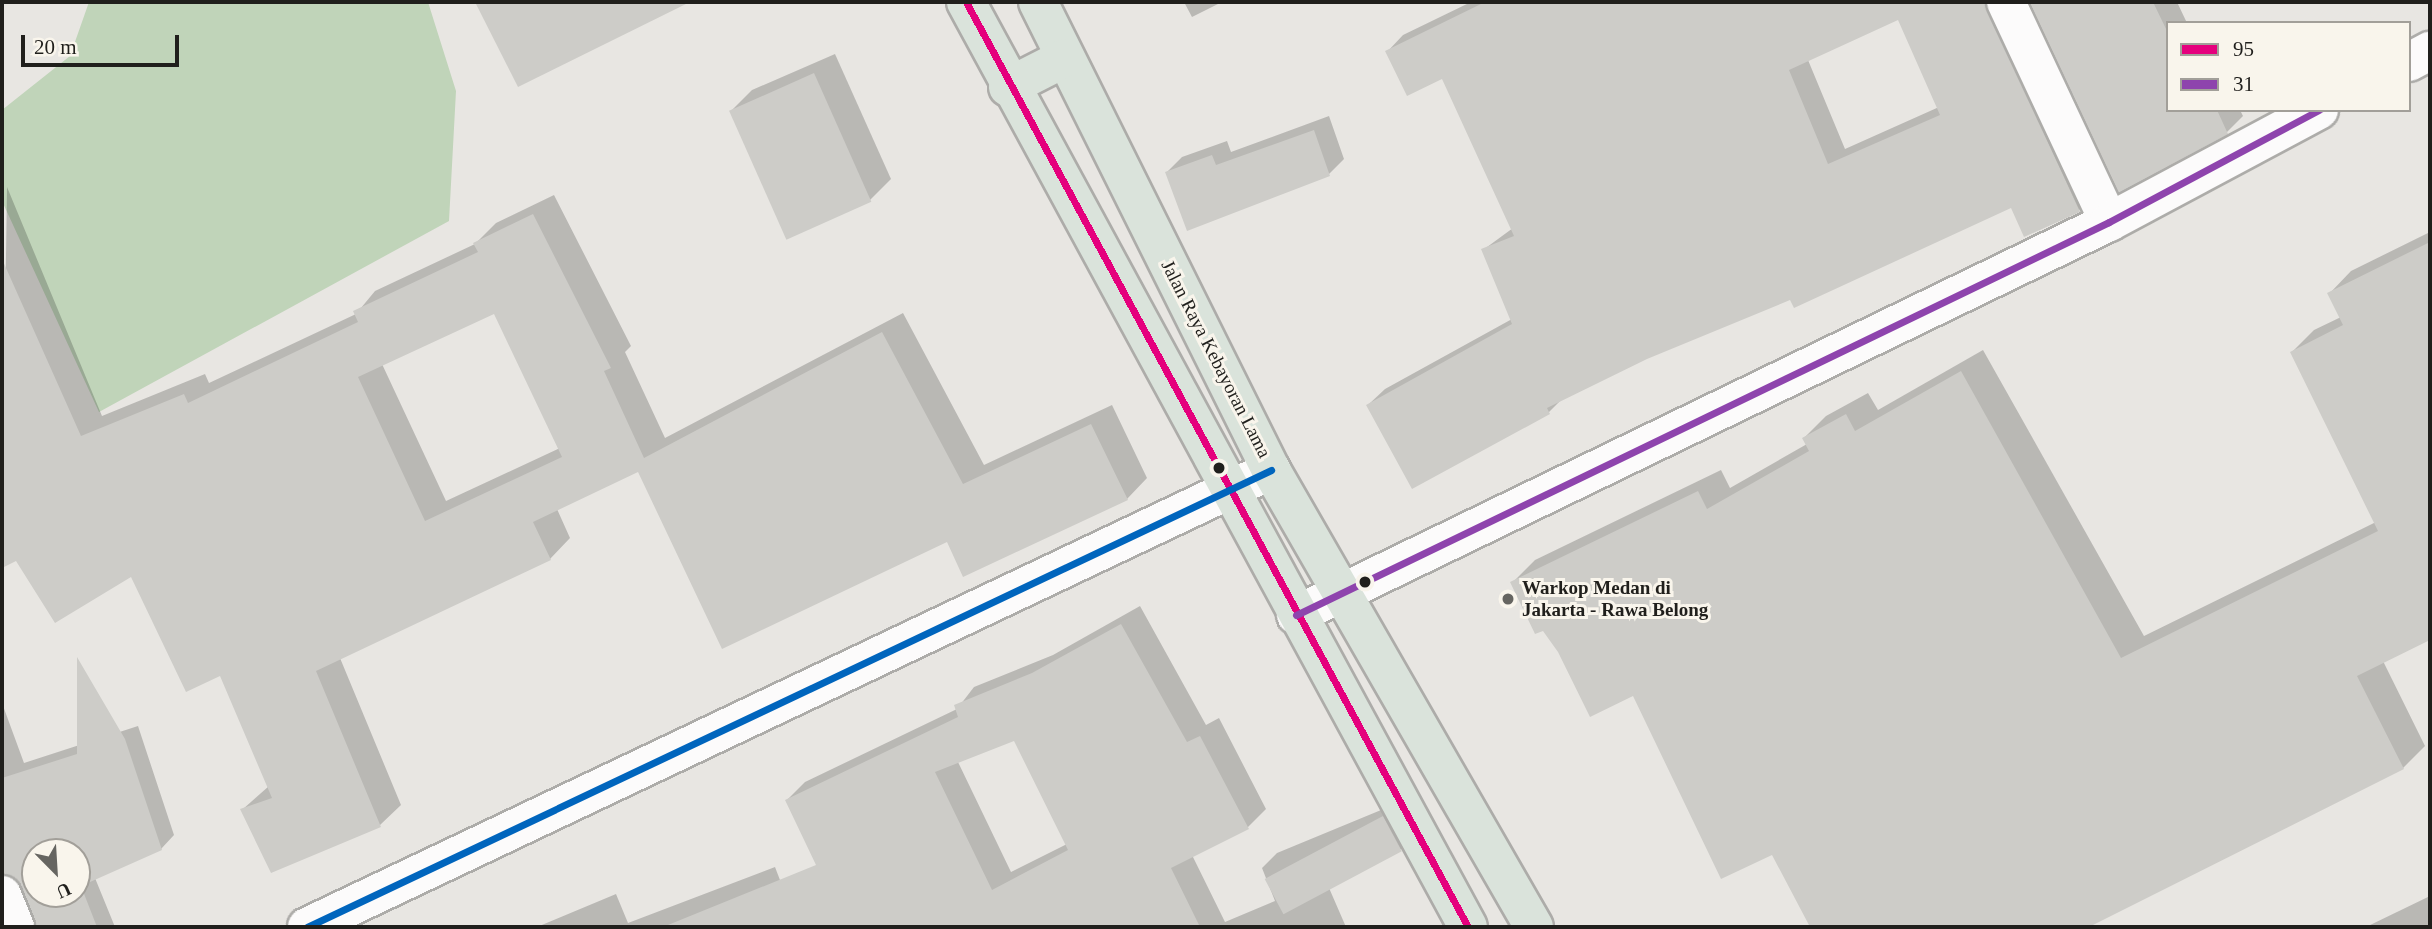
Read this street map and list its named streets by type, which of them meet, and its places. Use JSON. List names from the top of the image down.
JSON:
{
  "streets": {
    "main road": ["Jalan Raya Kebayoran Lama"]
  },
  "places": ["Warkop Medan di Jakarta - Rawa Belong"],
  "lines": ["transit line 95", "transit line 31"],
  "legend": ["95", "31"],
  "scale_bar": "20 m",
  "north": "bottom right"
}
